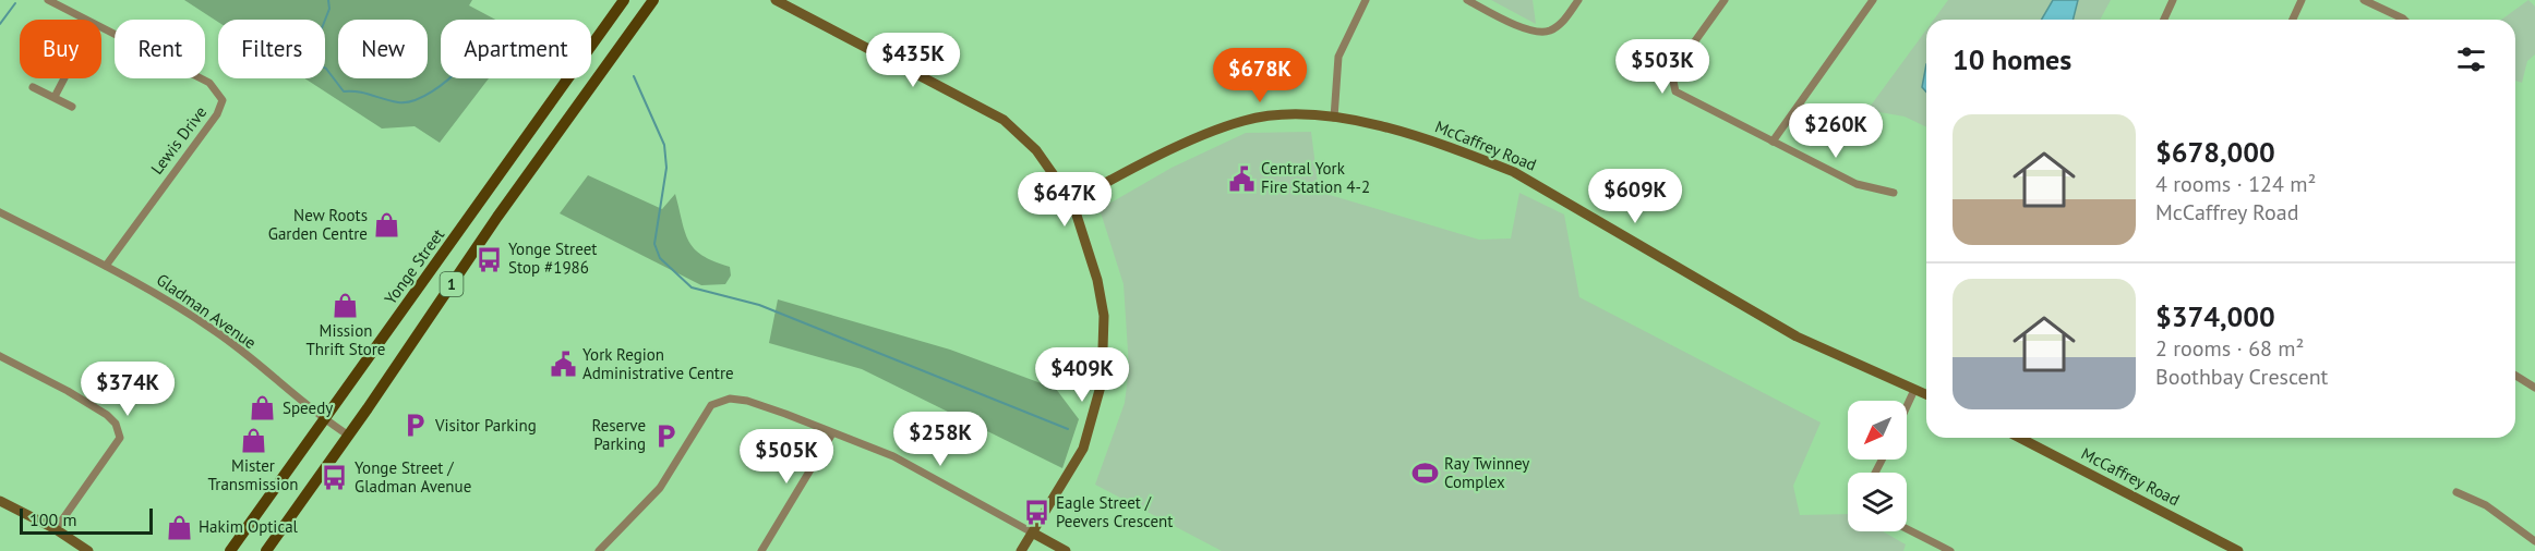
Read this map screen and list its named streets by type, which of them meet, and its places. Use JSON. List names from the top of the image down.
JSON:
{
  "streets": {
    "main road": ["Yonge Street", "1"],
    "street": ["Lewis Drive", "McCaffrey Road", "Gladman Avenue"]
  },
  "crossings": [
    ["Lewis Drive", "Gladman Avenue"],
    ["Yonge Street", "Gladman Avenue"],
    ["1", "Gladman Avenue"]
  ],
  "places": {
    "public building": ["Central York Fire Station 4-2", "York Region Administrative Centre"],
    "shop": [
      "New Roots Garden Centre",
      "Mission Thrift Store",
      "Speedy",
      "Mister Transmission",
      "Hakim Optical"
    ],
    "bus stop": ["Yonge Street Stop #1986", "Yonge Street / Gladman Avenue", "Eagle Street / Peevers Crescent"],
    "parking": ["Visitor Parking", "Reserve Parking"],
    "sports": ["Ray Twinney Complex"]
  },
  "scale_bar": "100 m",
  "north": "bottom left",
  "page": {
    "chip": [
      "Buy",
      "Rent",
      "Filters",
      "New",
      "Apartment"
    ],
    "heading": "10 homes",
    "price": [
      "$435K",
      "$503K",
      "$678K",
      "$260K",
      "$609K",
      "$647K",
      "$409K",
      "$374K",
      "$258K",
      "$505K"
    ],
    "list": [
      {
        "name": "$678,000",
        "note": "4 rooms · 124 m² · McCaffrey Road"
      },
      {
        "name": "$374,000",
        "note": "2 rooms · 68 m² · Boothbay Crescent"
      }
    ],
    "scale": "100 m"
  }
}
